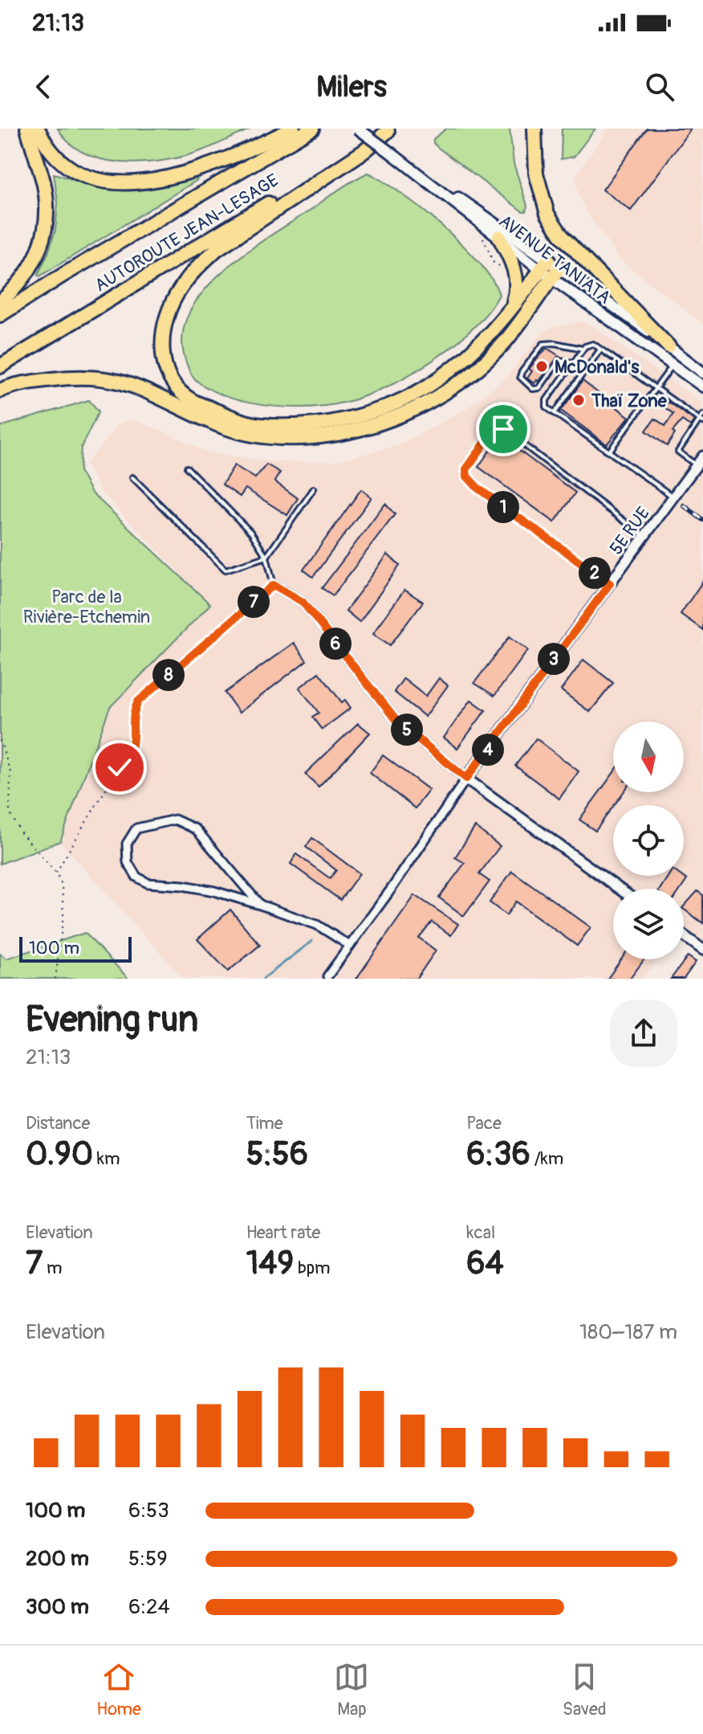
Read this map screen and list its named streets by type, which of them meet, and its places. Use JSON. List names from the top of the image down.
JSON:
{
  "streets": {
    "highway": ["AUTOROUTE JEAN-LESAGE"],
    "main road": ["AVENUE TANIATA"],
    "street": ["5E RUE"]
  },
  "parks": ["Parc de la Rivière-Etchemin"],
  "places": ["McDonald's", "Thaï Zone"],
  "scale_bar": "100 m",
  "north": "bottom",
  "page": {
    "status": "21:13",
    "header": "Milers",
    "pins": [
      "1",
      "2",
      "7",
      "6",
      "3",
      "8",
      "5",
      "4"
    ],
    "scale": "100 m",
    "heading": ["Evening run", "21:13"],
    "stats": [
      ["Distance", "0.90 km"],
      ["Time", "5:56"],
      ["Pace", "6:36 /km"],
      ["Elevation", "7 m"],
      ["Heart rate", "149 bpm"],
      ["kcal", "64"]
    ],
    "chart": ["Elevation", "180–187 m"],
    "list": [
      {
        "name": "100 m",
        "note": "6:53"
      },
      {
        "name": "200 m",
        "note": "5:59"
      },
      {
        "name": "300 m",
        "note": "6:24"
      }
    ],
    "tabs": ["Home", "Map", "Saved"]
  }
}
